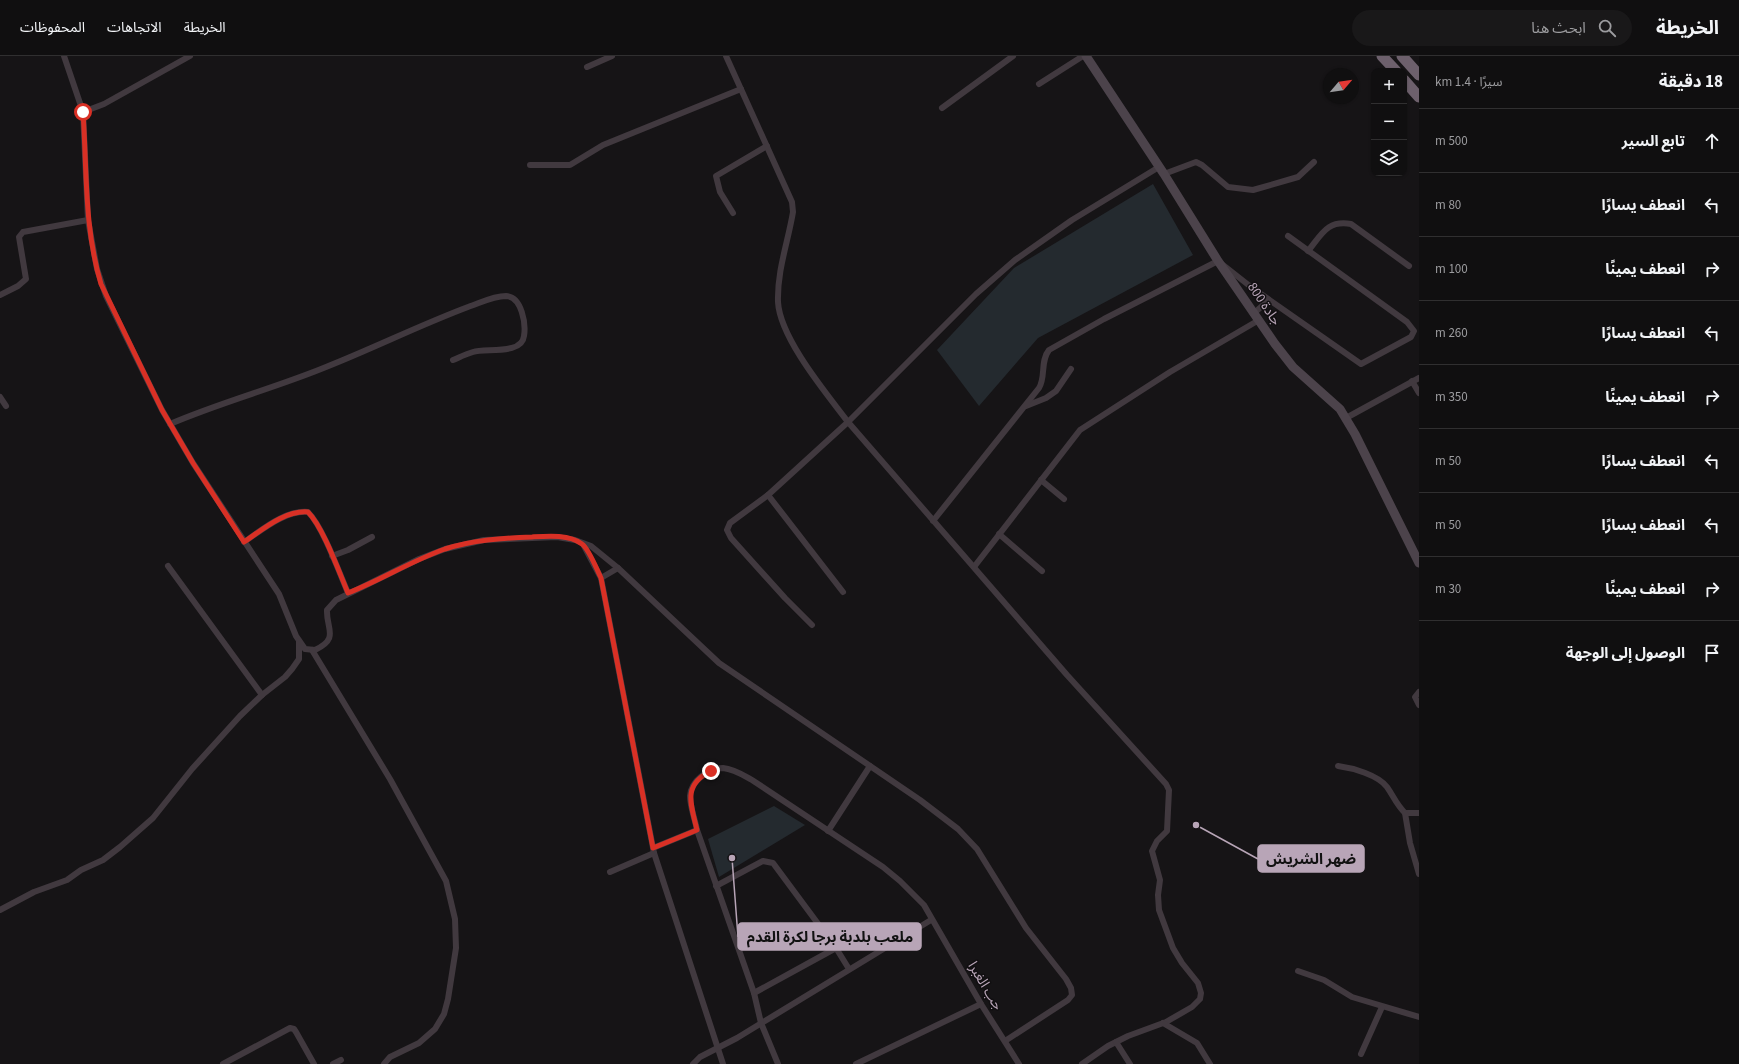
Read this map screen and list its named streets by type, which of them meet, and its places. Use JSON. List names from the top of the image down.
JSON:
{
  "streets": {
    "main road": ["جادة 800"],
    "street": ["جب الغبرا"]
  },
  "places": ["ضهر الشريش", "ملعب بلدبة برجا لكرة القدم"],
  "north": "top right",
  "page": {
    "header": "الخريطة",
    "search": "ابحث هنا",
    "nav": ["الخريطة", "الاتجاهات", "المحفوظات"],
    "heading": ["18 دقيقة", "سيرًا · 1.4 km"],
    "map_buttons": ["+", "−"],
    "list": [
      ["تابع السير", "500 m"],
      ["انعطف يسارًا", "80 m"],
      ["انعطف يمينًا", "100 m"],
      ["انعطف يسارًا", "260 m"],
      ["انعطف يمينًا", "350 m"],
      ["انعطف يسارًا", "50 m"],
      ["انعطف يسارًا", "50 m"],
      ["انعطف يمينًا", "30 m"],
      "الوصول إلى الوجهة"
    ]
  }
}
